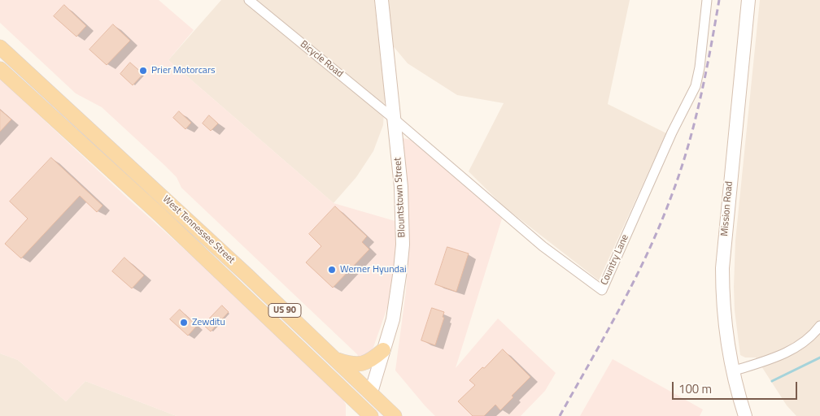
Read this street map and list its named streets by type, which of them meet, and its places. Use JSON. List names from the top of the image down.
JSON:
{
  "streets": {
    "main road": [
      "Blountstown Street",
      "Mission Road",
      "West Tennessee Street",
      "US 90"
    ],
    "street": ["Bicycle Road", "Country Lane"]
  },
  "crossings": [
    ["Bicycle Road", "Blountstown Street"],
    ["Bicycle Road", "Country Lane"],
    ["Blountstown Street", "West Tennessee Street"],
    ["Blountstown Street", "Country Lane"]
  ],
  "places": ["Prier Motorcars", "Werner Hyundai", "Zewditu"],
  "scale_bar": "100 m"
}
